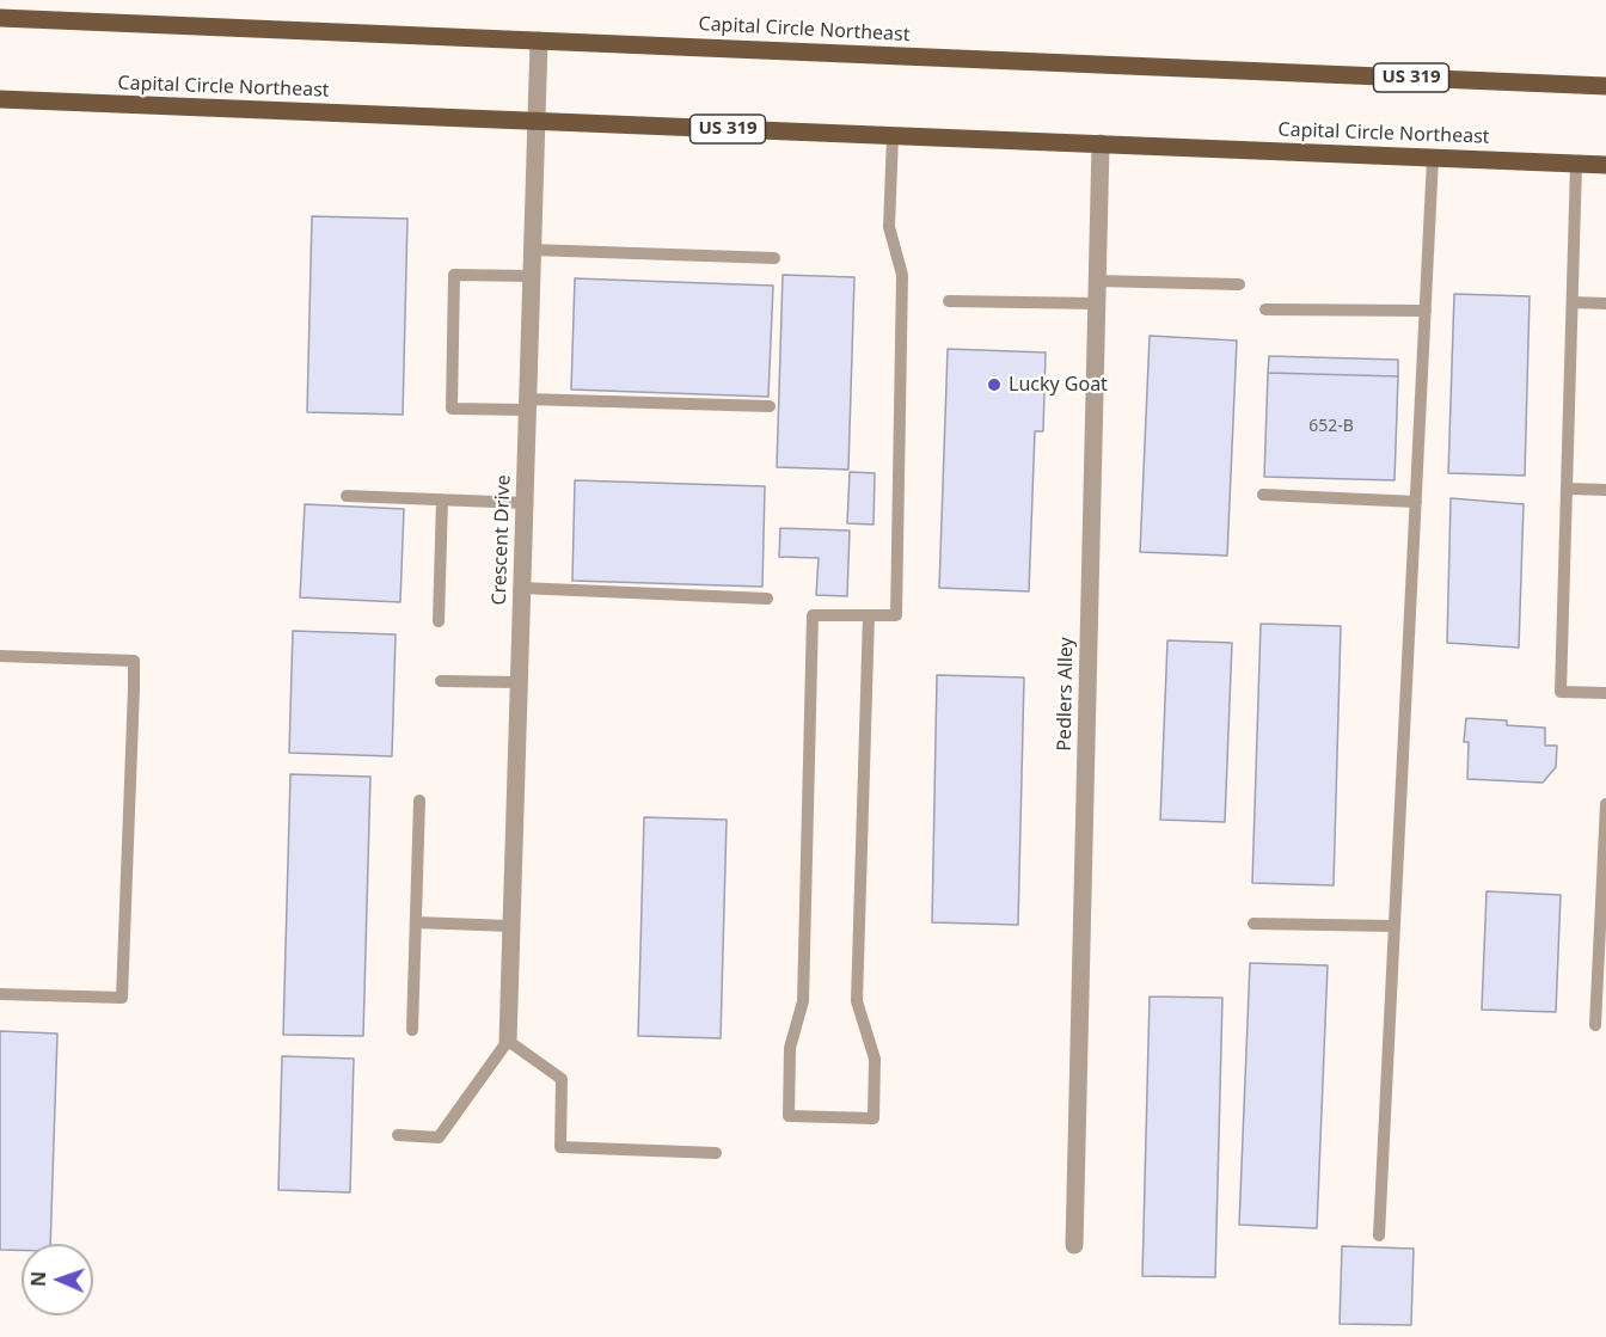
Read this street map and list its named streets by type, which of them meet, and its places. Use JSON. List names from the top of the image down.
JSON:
{
  "streets": {
    "main road": ["Capital Circle Northeast", "US 319"],
    "street": ["Crescent Drive", "Pedlers Alley"]
  },
  "crossings": [
    ["Capital Circle Northeast", "Crescent Drive"],
    ["Capital Circle Northeast", "Pedlers Alley"]
  ],
  "places": ["Lucky Goat"],
  "house_numbers": ["652-B"],
  "north": "left"
}
